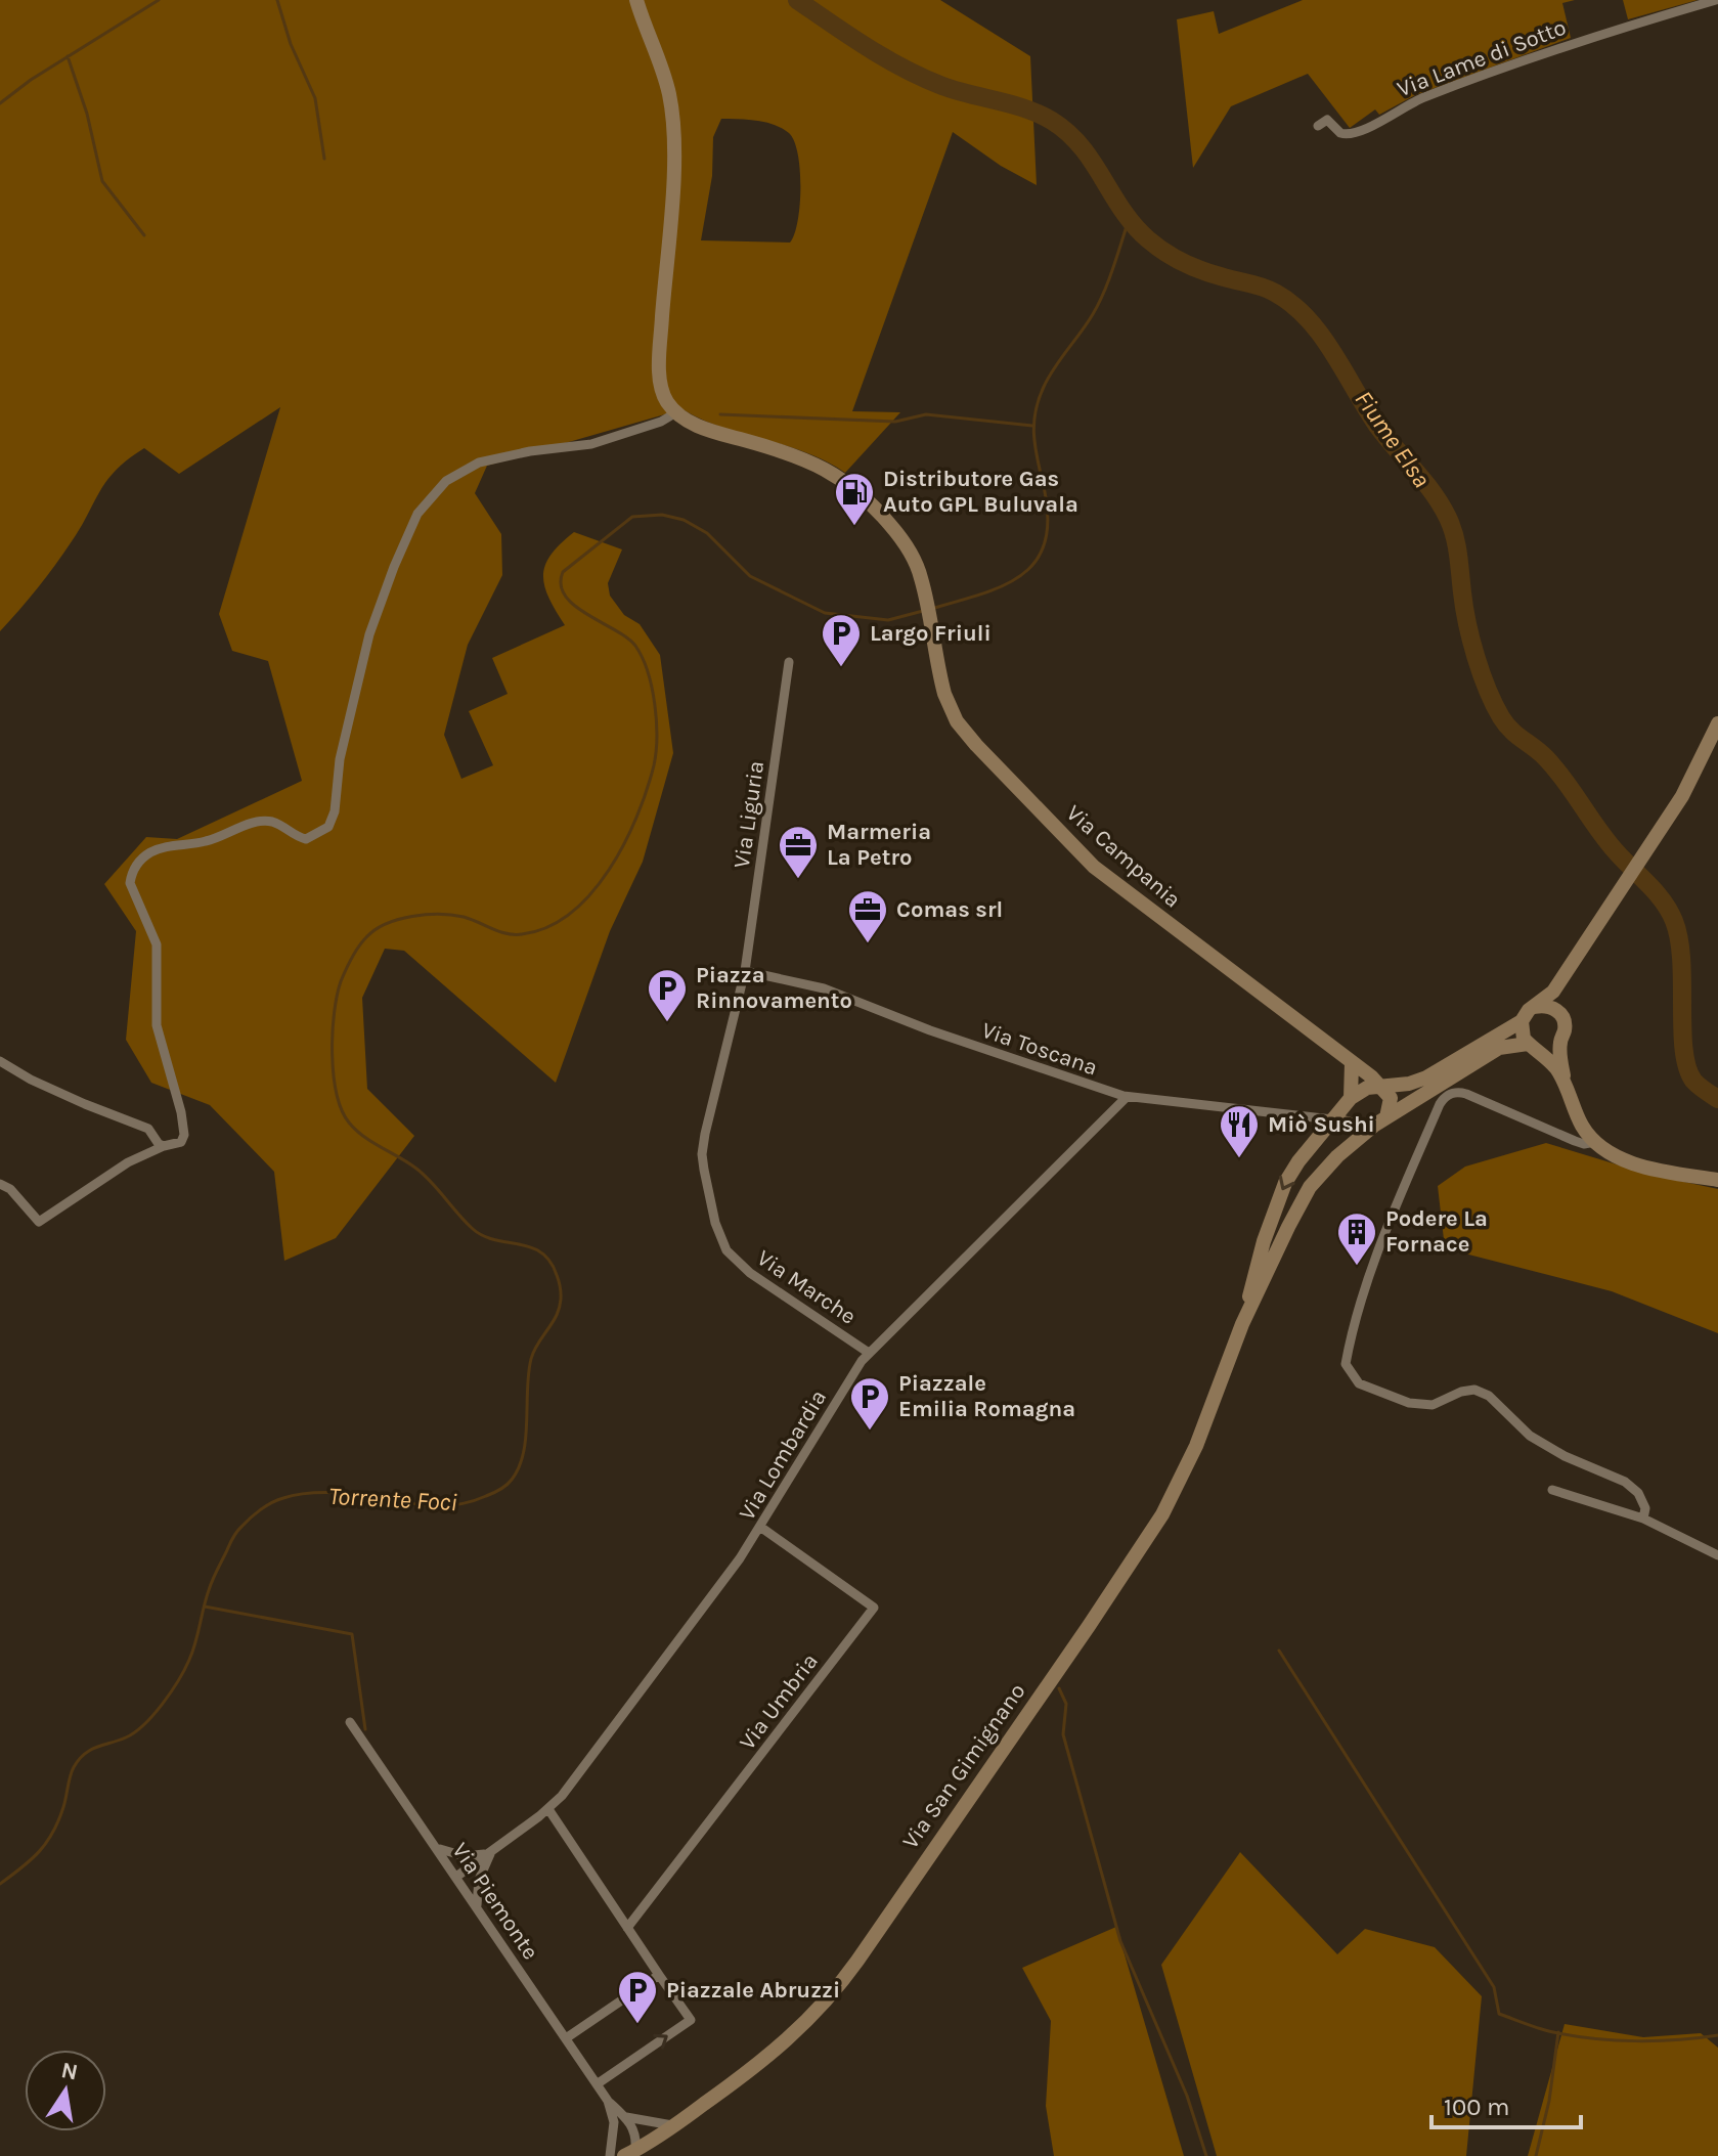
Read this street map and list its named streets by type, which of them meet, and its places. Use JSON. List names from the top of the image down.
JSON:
{
  "streets": {
    "main road": ["Via Campania", "Via San Gimignano"],
    "street": [
      "Via Lame di Sotto",
      "Via Liguria",
      "Via Toscana",
      "Via Marche",
      "Via Lombardia",
      "Via Umbria",
      "Via Piemonte"
    ]
  },
  "crossings": [
    ["Via Liguria", "Via Toscana"],
    ["Via Liguria", "Via Marche"],
    ["Via Campania", "Via San Gimignano"],
    ["Via Toscana", "Via Marche"],
    ["Via Toscana", "Via Lombardia"],
    ["Via Toscana", "Via San Gimignano"],
    ["Via Marche", "Via Lombardia"],
    ["Via Lombardia", "Via Umbria"],
    ["Via Lombardia", "Via Piemonte"]
  ],
  "water": ["Fiume Elsa", "Torrente Foci"],
  "places": {
    "fuel station": ["Distributore Gas Auto GPL Buluvala"],
    "parking": [
      "Largo Friuli",
      "Piazza Rinnovamento",
      "Piazzale Emilia Romagna",
      "Piazzale Abruzzi"
    ],
    "office": ["Marmeria La Petro", "Comas srl"],
    "restaurant": ["Miò Sushi"],
    "building": ["Podere La Fornace"]
  },
  "scale_bar": "100 m",
  "north": "top"
}
